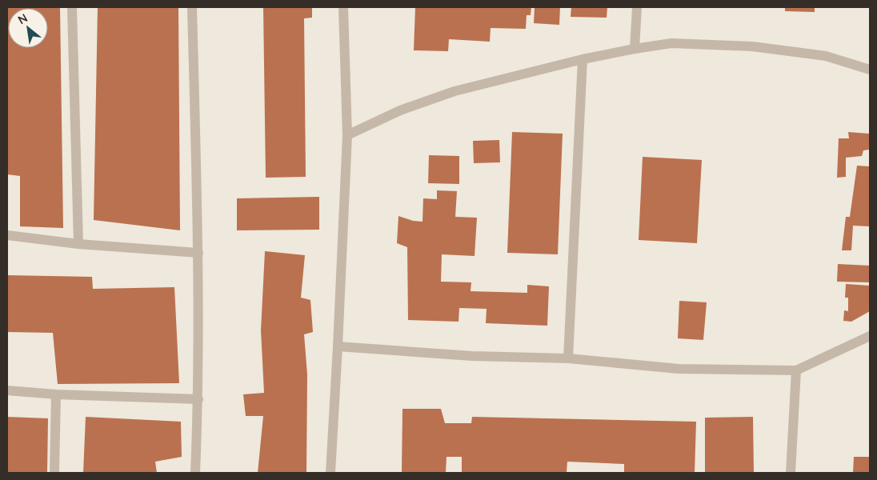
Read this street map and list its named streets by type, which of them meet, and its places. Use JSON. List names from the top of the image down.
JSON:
{
  "north": "top left"
}
